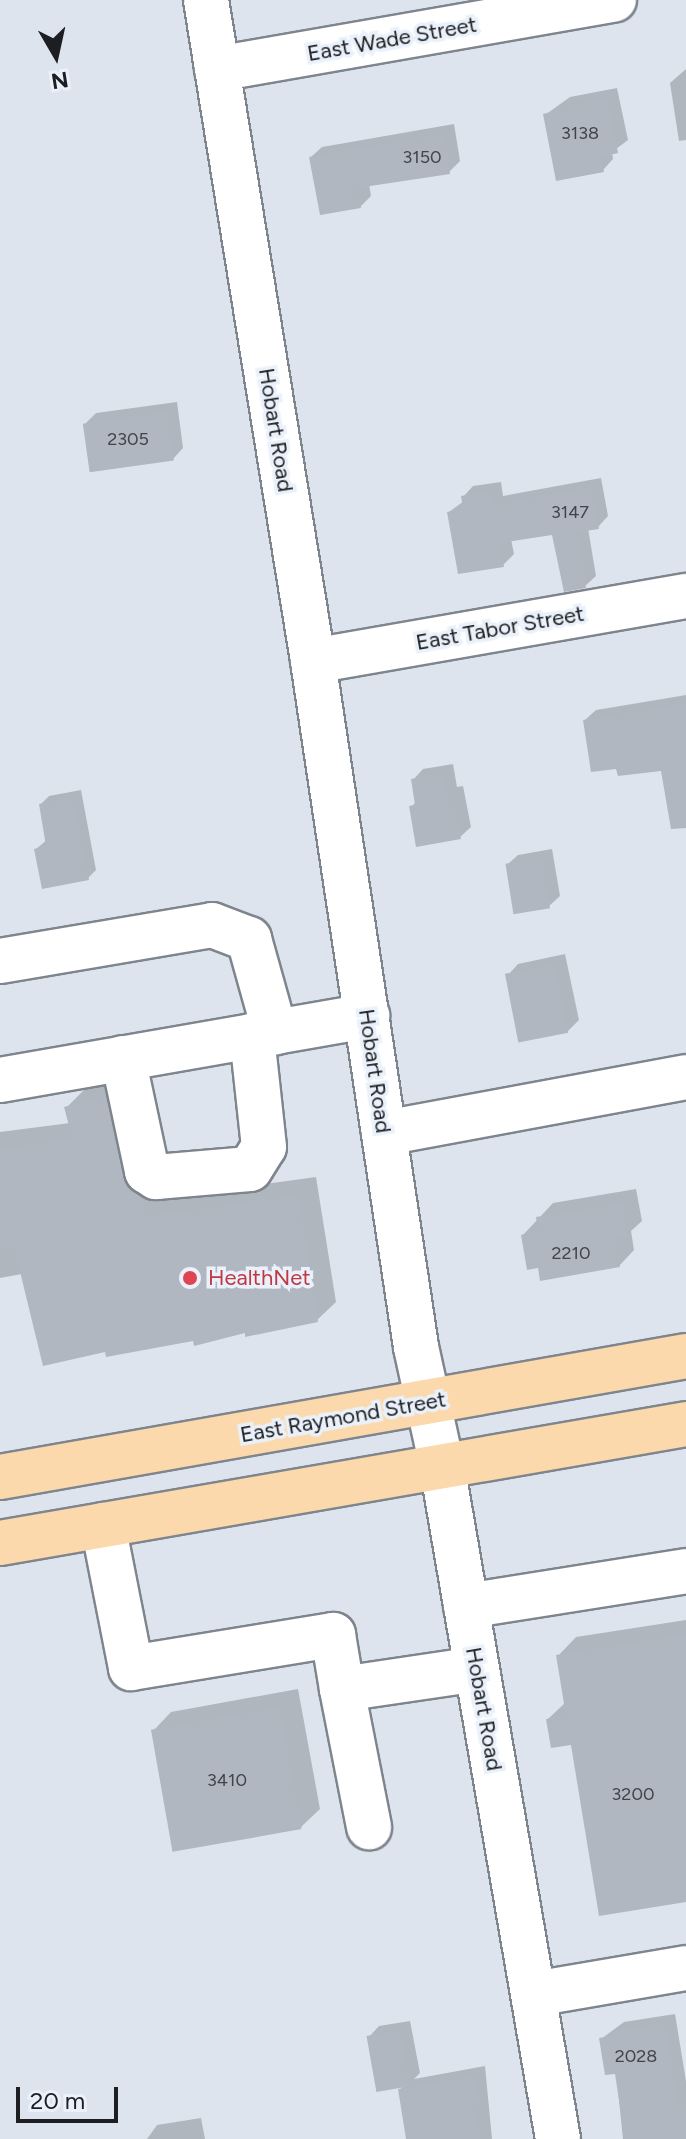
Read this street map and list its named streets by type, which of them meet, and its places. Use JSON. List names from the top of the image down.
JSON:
{
  "streets": {
    "main road": ["East Raymond Street"],
    "street": ["East Wade Street", "Hobart Road", "East Tabor Street"]
  },
  "crossings": [
    ["East Wade Street", "Hobart Road"],
    ["Hobart Road", "East Tabor Street"],
    ["Hobart Road", "East Raymond Street"]
  ],
  "places": ["HealthNet"],
  "house_numbers": [
    "3138",
    "3150",
    "2305",
    "3147",
    "2210",
    "3410",
    "3200",
    "2028"
  ],
  "scale_bar": "20 m",
  "north": "bottom"
}
